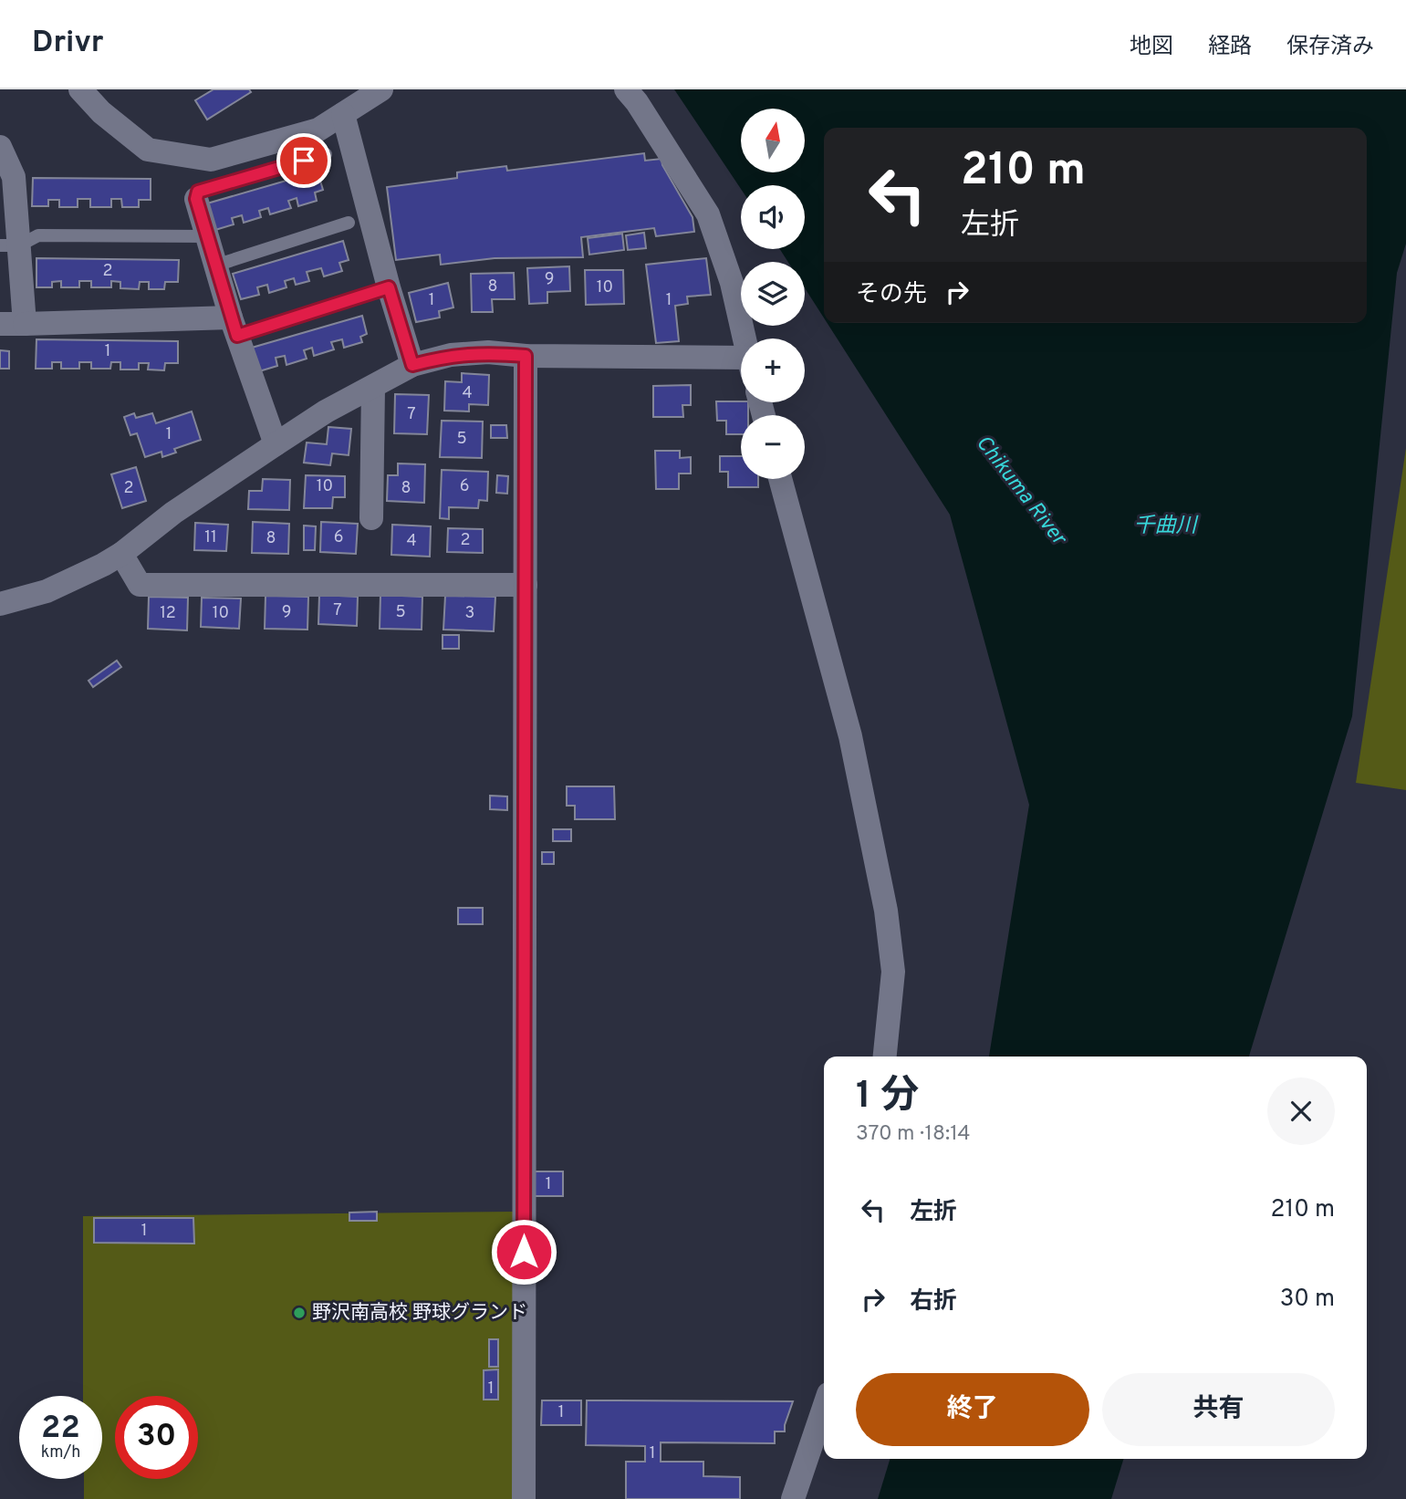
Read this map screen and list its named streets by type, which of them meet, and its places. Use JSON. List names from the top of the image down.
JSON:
{
  "water": ["Chikuma River", "千曲川"],
  "places": ["野沢南高校 野球グランド"],
  "house_numbers": [
    "2",
    "9",
    "8",
    "10",
    "1",
    "1",
    "1",
    "4",
    "7",
    "1",
    "5",
    "10",
    "6",
    "2",
    "8",
    "11",
    "6",
    "8",
    "2",
    "4",
    "7",
    "9",
    "5",
    "12",
    "10",
    "3",
    "1",
    "1",
    "1",
    "1",
    "1"
  ],
  "north": "top",
  "page": {
    "header": "Drivr",
    "nav": ["地図", "経路", "保存済み"],
    "map_buttons": ["+", "−"],
    "turn": ["210 m", "左折"],
    "then": "その先",
    "heading": ["1 分", "370 m · 18:14"],
    "list": [
      {
        "name": "左折",
        "value": "210 m"
      },
      {
        "name": "右折",
        "value": "30 m"
      }
    ],
    "buttons": ["終了", "共有"],
    "speed": "22 km/h",
    "limit": "30"
  }
}
